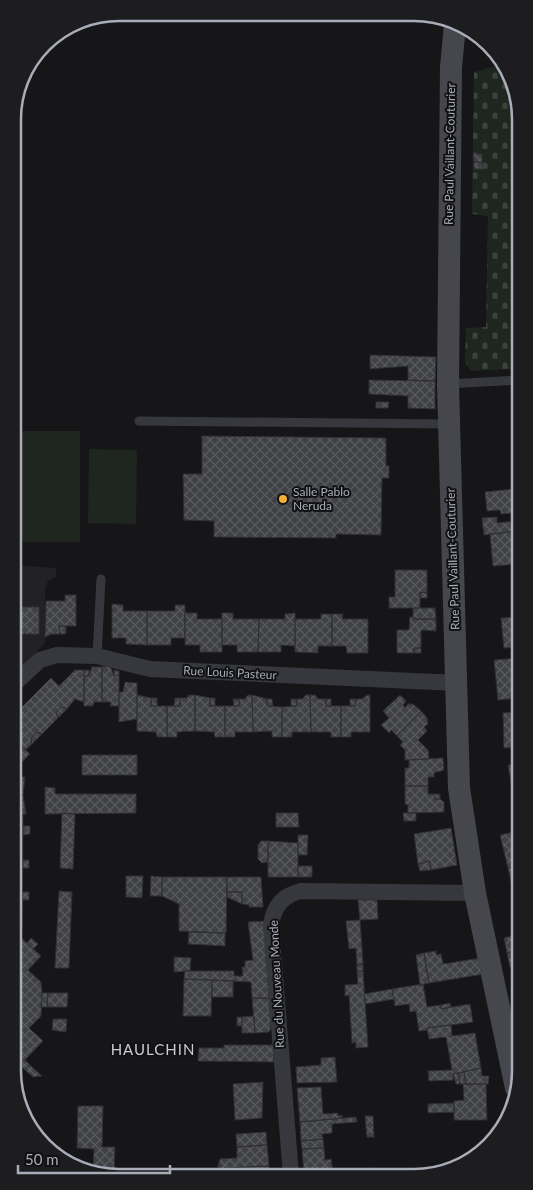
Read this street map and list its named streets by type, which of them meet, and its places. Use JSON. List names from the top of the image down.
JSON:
{
  "streets": {
    "street": ["Rue Paul Vaillant-Couturier", "Rue Louis Pasteur", "Rue du Nouveau Monde"]
  },
  "crossings": [
    ["Rue Paul Vaillant-Couturier", "Rue Louis Pasteur"],
    ["Rue Paul Vaillant-Couturier", "Rue du Nouveau Monde"]
  ],
  "districts": ["HAULCHIN"],
  "places": ["Salle Pablo Neruda"],
  "scale_bar": "50 m"
}
